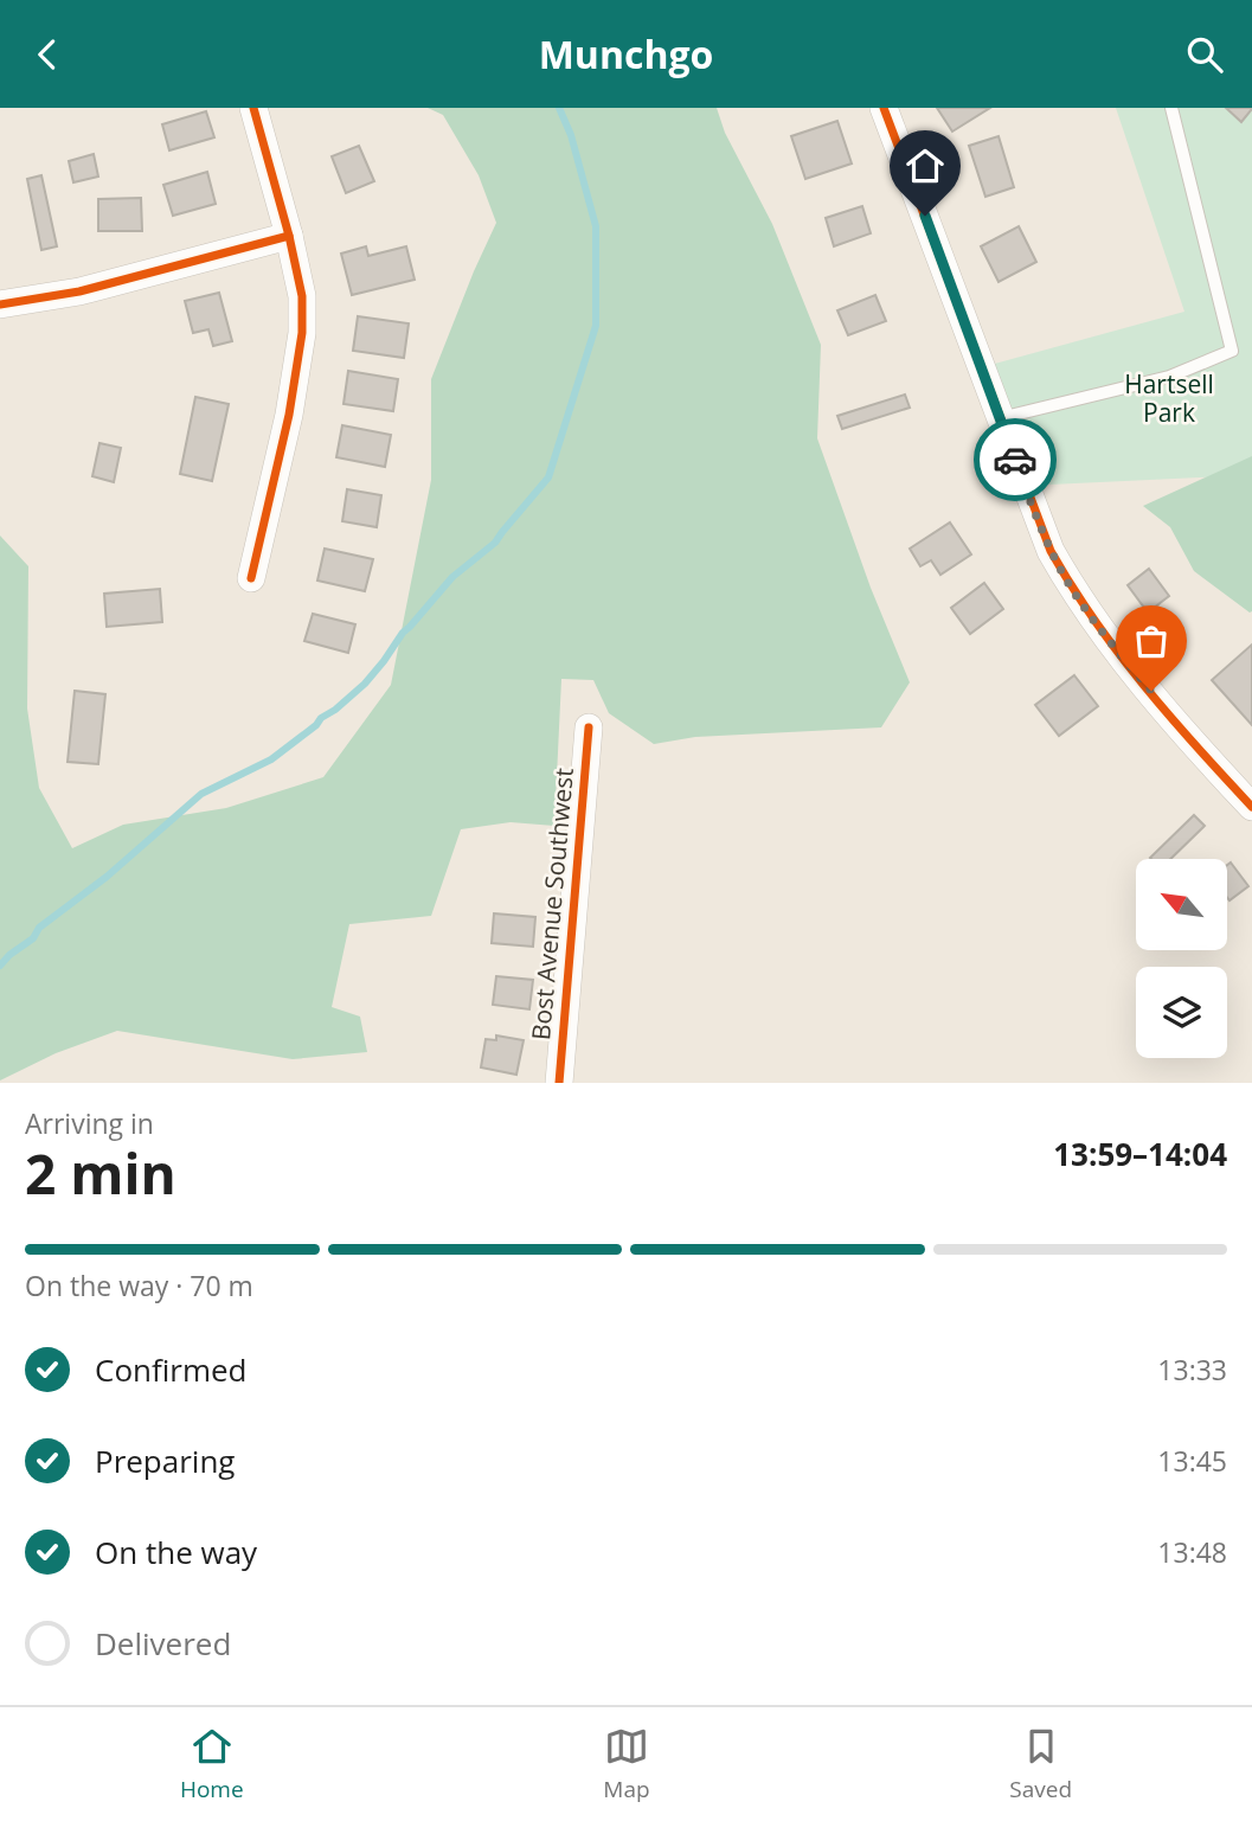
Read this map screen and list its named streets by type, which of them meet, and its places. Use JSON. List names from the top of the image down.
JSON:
{
  "streets": {
    "street": ["Bost Avenue Southwest"]
  },
  "parks": ["Hartsell Park"],
  "north": "top left",
  "page": {
    "header": "Munchgo",
    "heading": ["2 min", "Arriving in", "13:59–14:04"],
    "bar": "On the way · 70 m",
    "list": [
      ["Confirmed", "13:33"],
      ["Preparing", "13:45"],
      ["On the way", "13:48"],
      "Delivered"
    ],
    "tabs": ["Home", "Map", "Saved"]
  }
}
